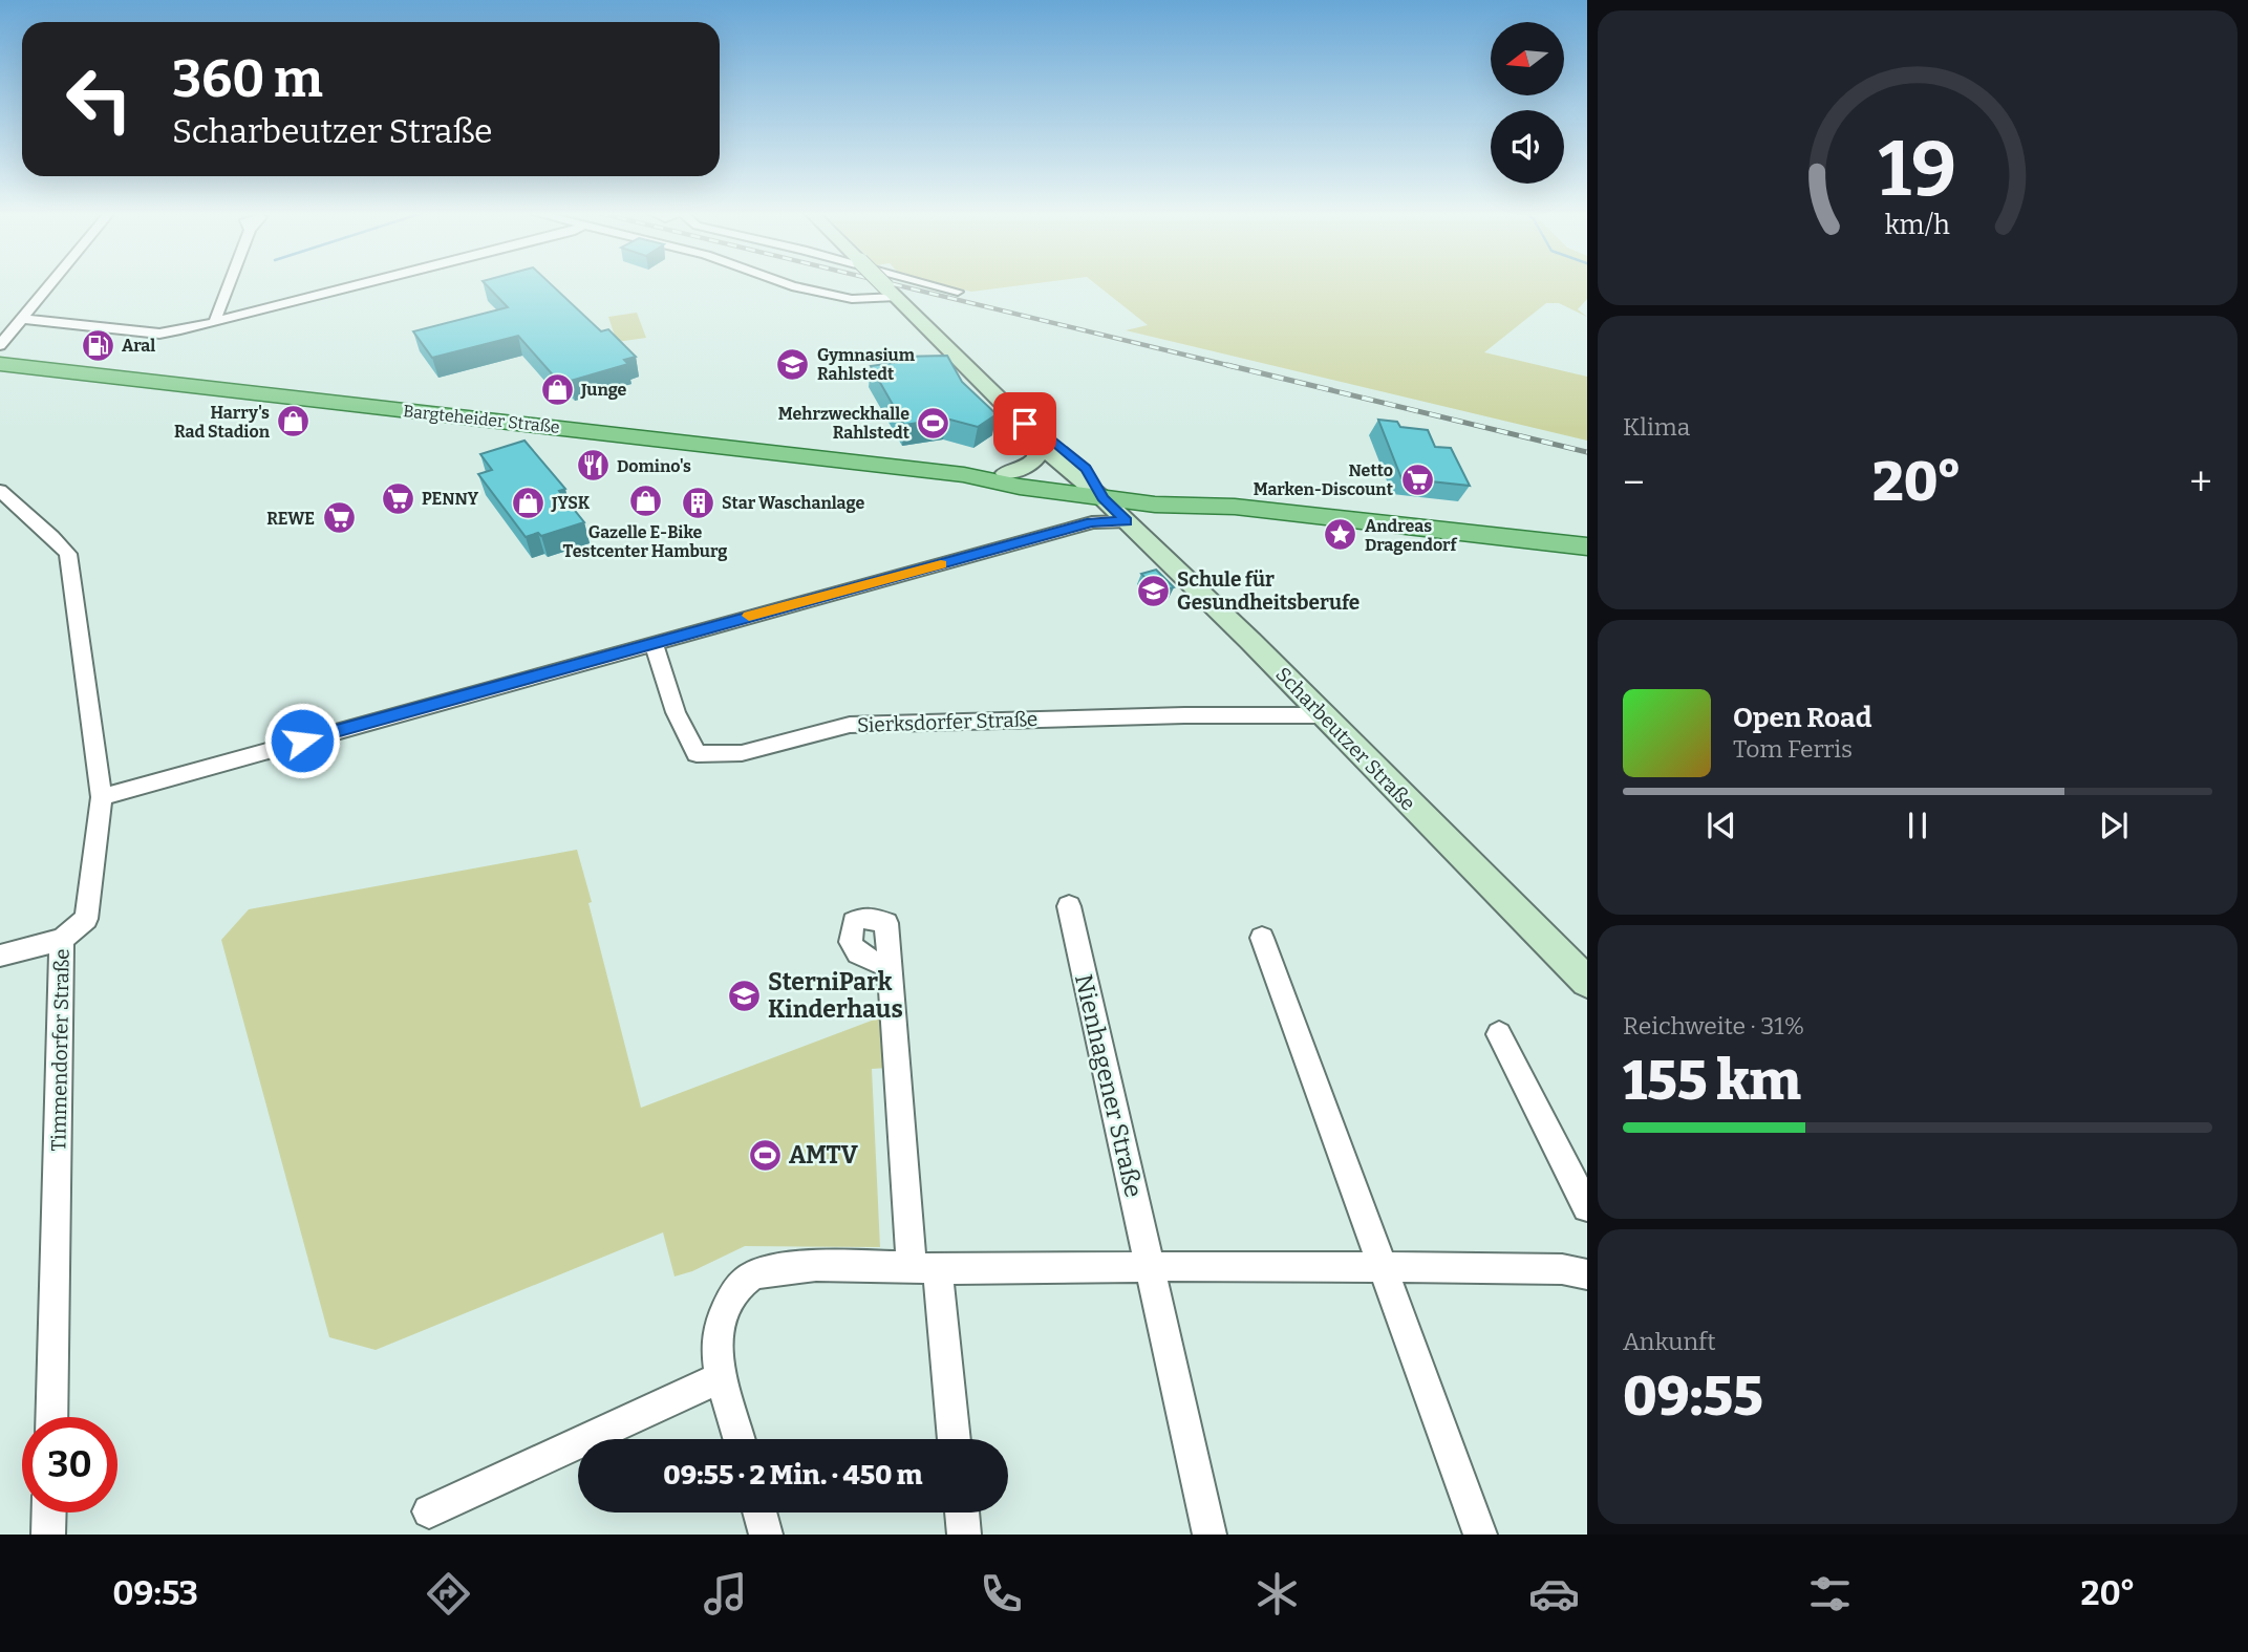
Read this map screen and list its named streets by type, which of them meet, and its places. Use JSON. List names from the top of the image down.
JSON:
{
  "streets": {
    "main road": ["Bargteheider Straße", "Scharbeutzer Straße"],
    "street": ["Sierksdorfer Straße", "Timmendorfer Straße", "Nienhagener Straße"]
  },
  "crossings": [
    ["Bargteheider Straße", "Scharbeutzer Straße"],
    ["Sierksdorfer Straße", "Scharbeutzer Straße"]
  ],
  "places": {
    "fuel station": ["Aral"],
    "school or university": ["Gymnasium Rahlstedt", "Schule für Gesundheitsberufe", "SterniPark Kinderhaus"],
    "shop": [
      "Junge",
      "Harry's Rad Stadion",
      "Gazelle E-Bike Testcenter Hamburg",
      "JYSK"
    ],
    "sports": ["Mehrzweckhalle Rahlstedt", "AMTV"],
    "restaurant": ["Domino's"],
    "supermarket": ["Netto Marken-Discount", "PENNY", "REWE"],
    "building": ["Star Waschanlage"],
    "place": ["Andreas Dragendorf"]
  },
  "north": "left",
  "page": {
    "turn": ["360 m", "Scharbeutzer Straße"],
    "tile": [
      "Klima",
      ["Reichweite · 31%", "155 km"],
      ["Ankunft", "09:55"]
    ],
    "heat": ["−", "20°", "+"],
    "song": ["Open Road", "Tom Ferris"],
    "limit": "30",
    "trip": "09:55 · 2 Min. · 450 m",
    "tabs": ["09:53", "20°"],
    "gauge": ["19", "km/h"]
  }
}
